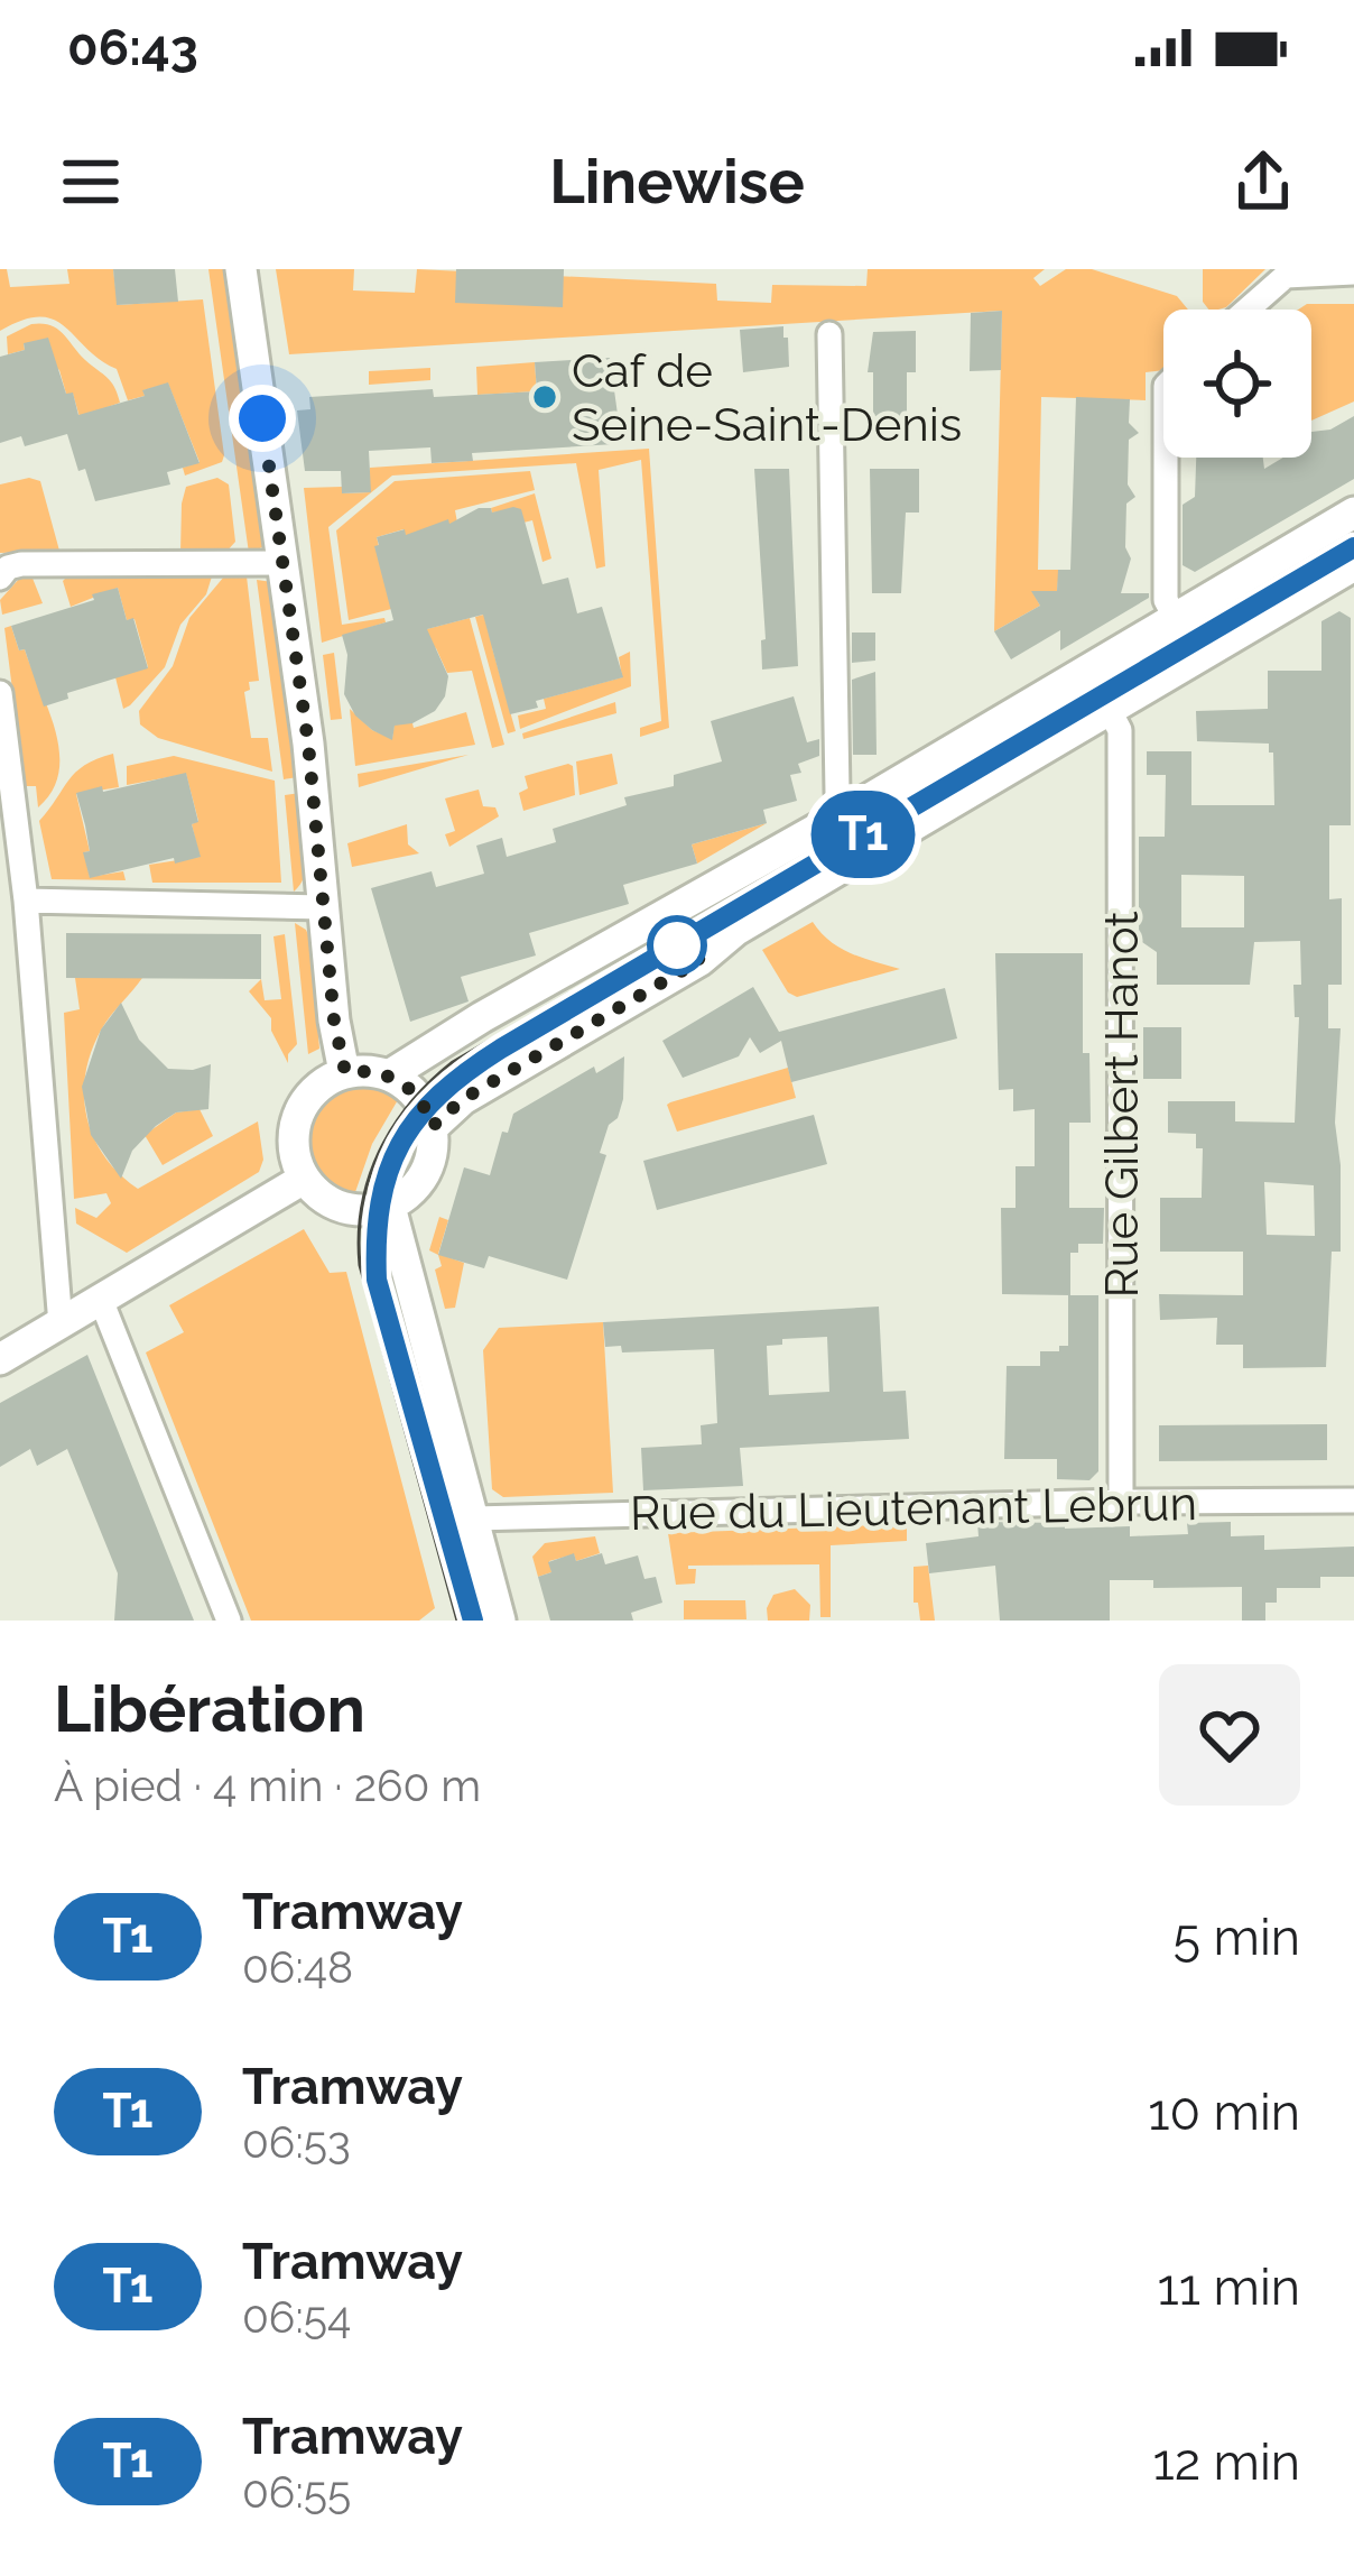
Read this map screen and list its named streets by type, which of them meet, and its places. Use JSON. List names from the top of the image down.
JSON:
{
  "streets": {
    "street": ["Rue Gilbert Hanot", "Rue du Lieutenant Lebrun"]
  },
  "crossings": [
    ["Rue Gilbert Hanot", "Rue du Lieutenant Lebrun"]
  ],
  "places": ["Caf de Seine-Saint-Denis"],
  "lines": ["tram line T1"],
  "page": {
    "status": "06:43",
    "header": "Linewise",
    "on_map": "T1",
    "heading": ["Libération", "À pied · 4 min · 260 m"],
    "list": [
      {
        "mark": "T1",
        "name": "Tramway",
        "note": "06:48",
        "value": "5 min"
      },
      {
        "mark": "T1",
        "name": "Tramway",
        "note": "06:53",
        "value": "10 min"
      },
      {
        "mark": "T1",
        "name": "Tramway",
        "note": "06:54",
        "value": "11 min"
      },
      {
        "mark": "T1",
        "name": "Tramway",
        "note": "06:55",
        "value": "12 min"
      }
    ]
  }
}
